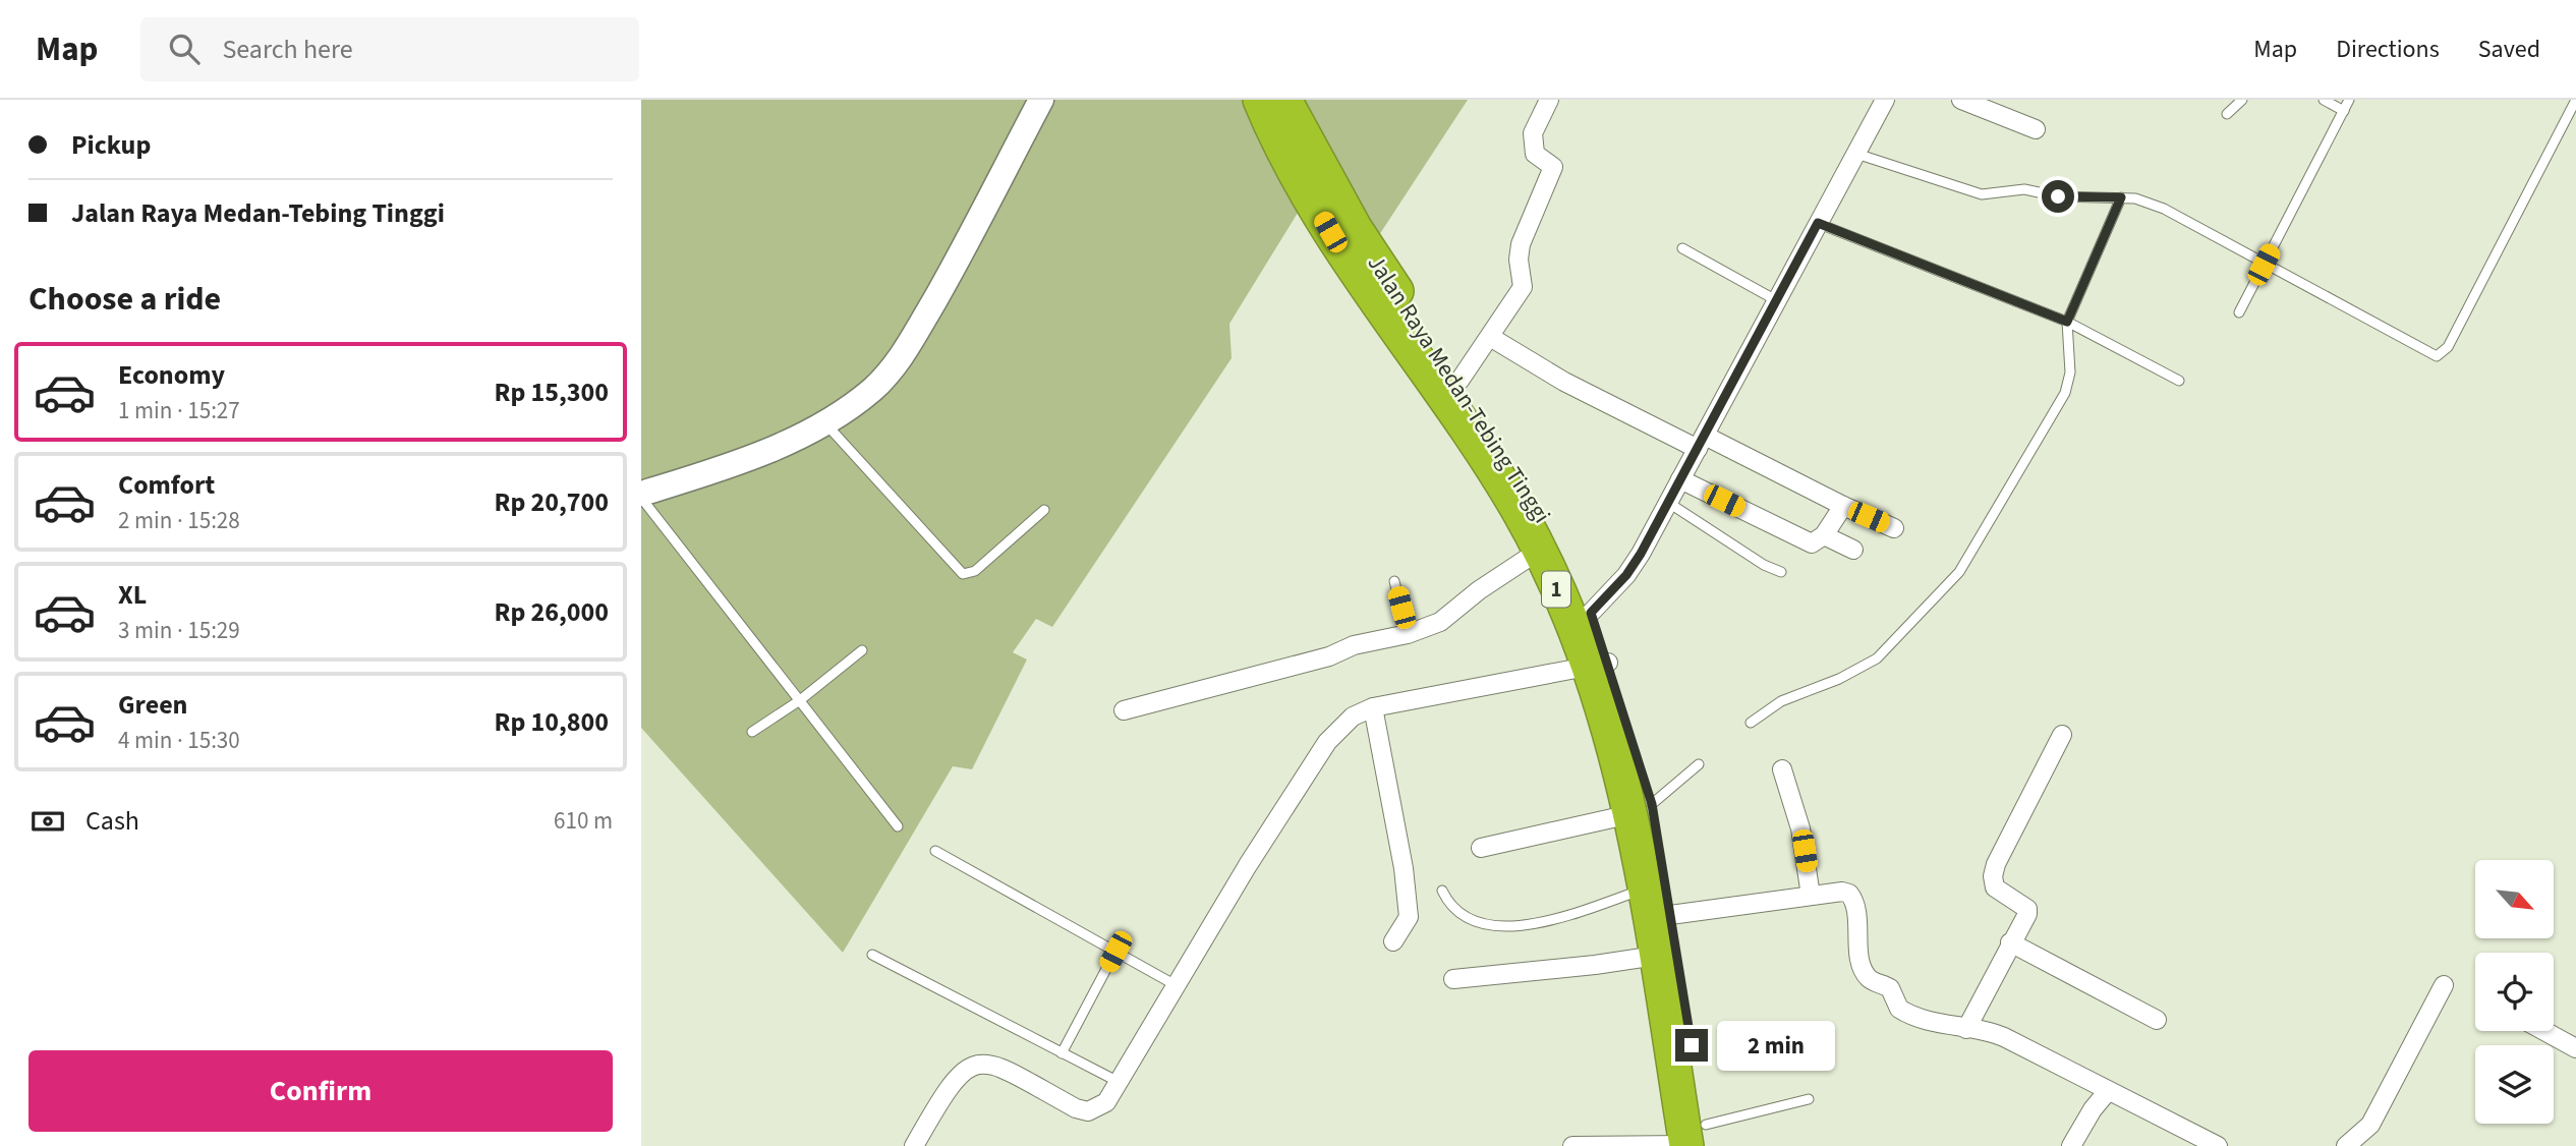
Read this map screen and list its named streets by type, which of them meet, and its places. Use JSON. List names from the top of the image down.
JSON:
{
  "streets": {
    "highway": ["Jalan Raya Medan-Tebing Tinggi", "1"]
  },
  "north": "bottom right",
  "page": {
    "header": "Map",
    "search": "Search here",
    "nav": ["Map", "Directions", "Saved"],
    "banner": ["Pickup", "Jalan Raya Medan-Tebing Tinggi"],
    "heading": "Choose a ride",
    "list": [
      {
        "name": "Economy",
        "note": "1 min · 15:27",
        "value": "Rp 15,300"
      },
      {
        "name": "Comfort",
        "note": "2 min · 15:28",
        "value": "Rp 20,700"
      },
      {
        "name": "XL",
        "note": "3 min · 15:29",
        "value": "Rp 26,000"
      },
      {
        "name": "Green",
        "note": "4 min · 15:30",
        "value": "Rp 10,800"
      }
    ],
    "pay": ["Cash", "610 m"],
    "bubble": "2 min",
    "buttons": "Confirm"
  }
}
